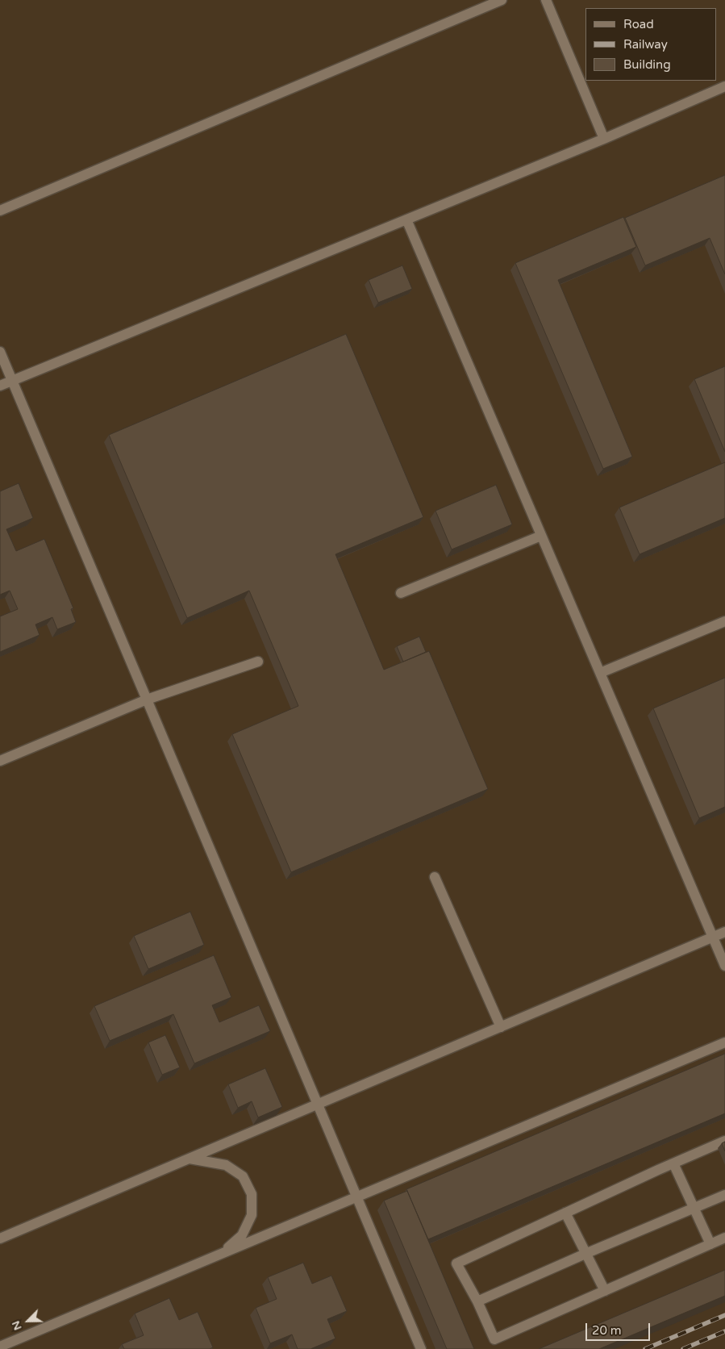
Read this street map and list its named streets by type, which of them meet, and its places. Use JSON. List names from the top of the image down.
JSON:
{
  "legend": ["Road", "Railway", "Building"],
  "scale_bar": "20 m",
  "north": "bottom left"
}
